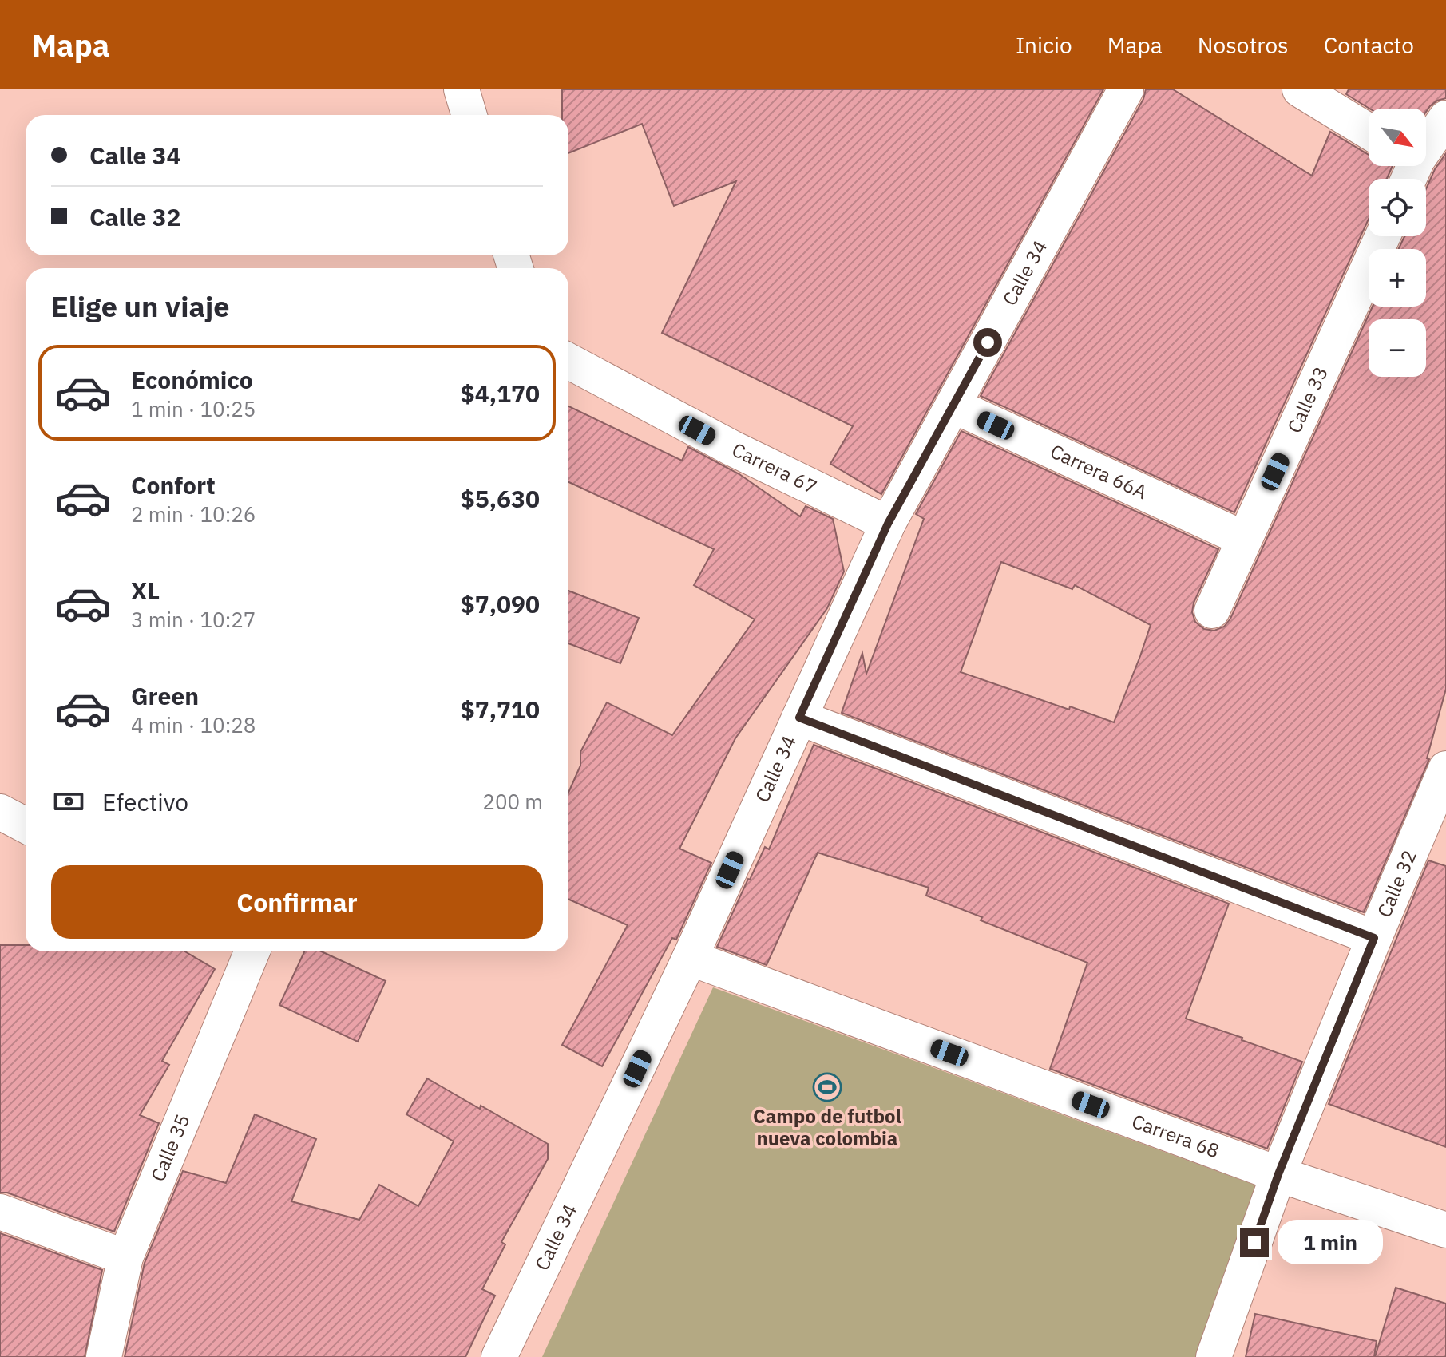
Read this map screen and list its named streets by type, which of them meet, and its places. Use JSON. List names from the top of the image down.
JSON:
{
  "streets": {
    "street": [
      "Calle 34",
      "Calle 33",
      "Carrera 67",
      "Carrera 66A",
      "Calle 32",
      "Carrera 68",
      "Calle 35"
    ]
  },
  "crossings": [
    ["Calle 34", "Carrera 67"],
    ["Calle 34", "Carrera 66A"],
    ["Calle 34", "Carrera 68"],
    ["Calle 33", "Carrera 66A"],
    ["Calle 32", "Carrera 68"]
  ],
  "places": {
    "sports": ["Campo de futbol nueva colombia"]
  },
  "north": "bottom right",
  "page": {
    "header": "Mapa",
    "nav": [
      "Inicio",
      "Mapa",
      "Nosotros",
      "Contacto"
    ],
    "map_buttons": ["+", "−"],
    "banner": ["Calle 34", "Calle 32"],
    "heading": "Elige un viaje",
    "list": [
      {
        "name": "Económico",
        "note": "1 min · 10:25",
        "value": "$4,170"
      },
      {
        "name": "Confort",
        "note": "2 min · 10:26",
        "value": "$5,630"
      },
      {
        "name": "XL",
        "note": "3 min · 10:27",
        "value": "$7,090"
      },
      {
        "name": "Green",
        "note": "4 min · 10:28",
        "value": "$7,710"
      }
    ],
    "pay": ["Efectivo", "200 m"],
    "buttons": "Confirmar",
    "bubble": "1 min"
  }
}
